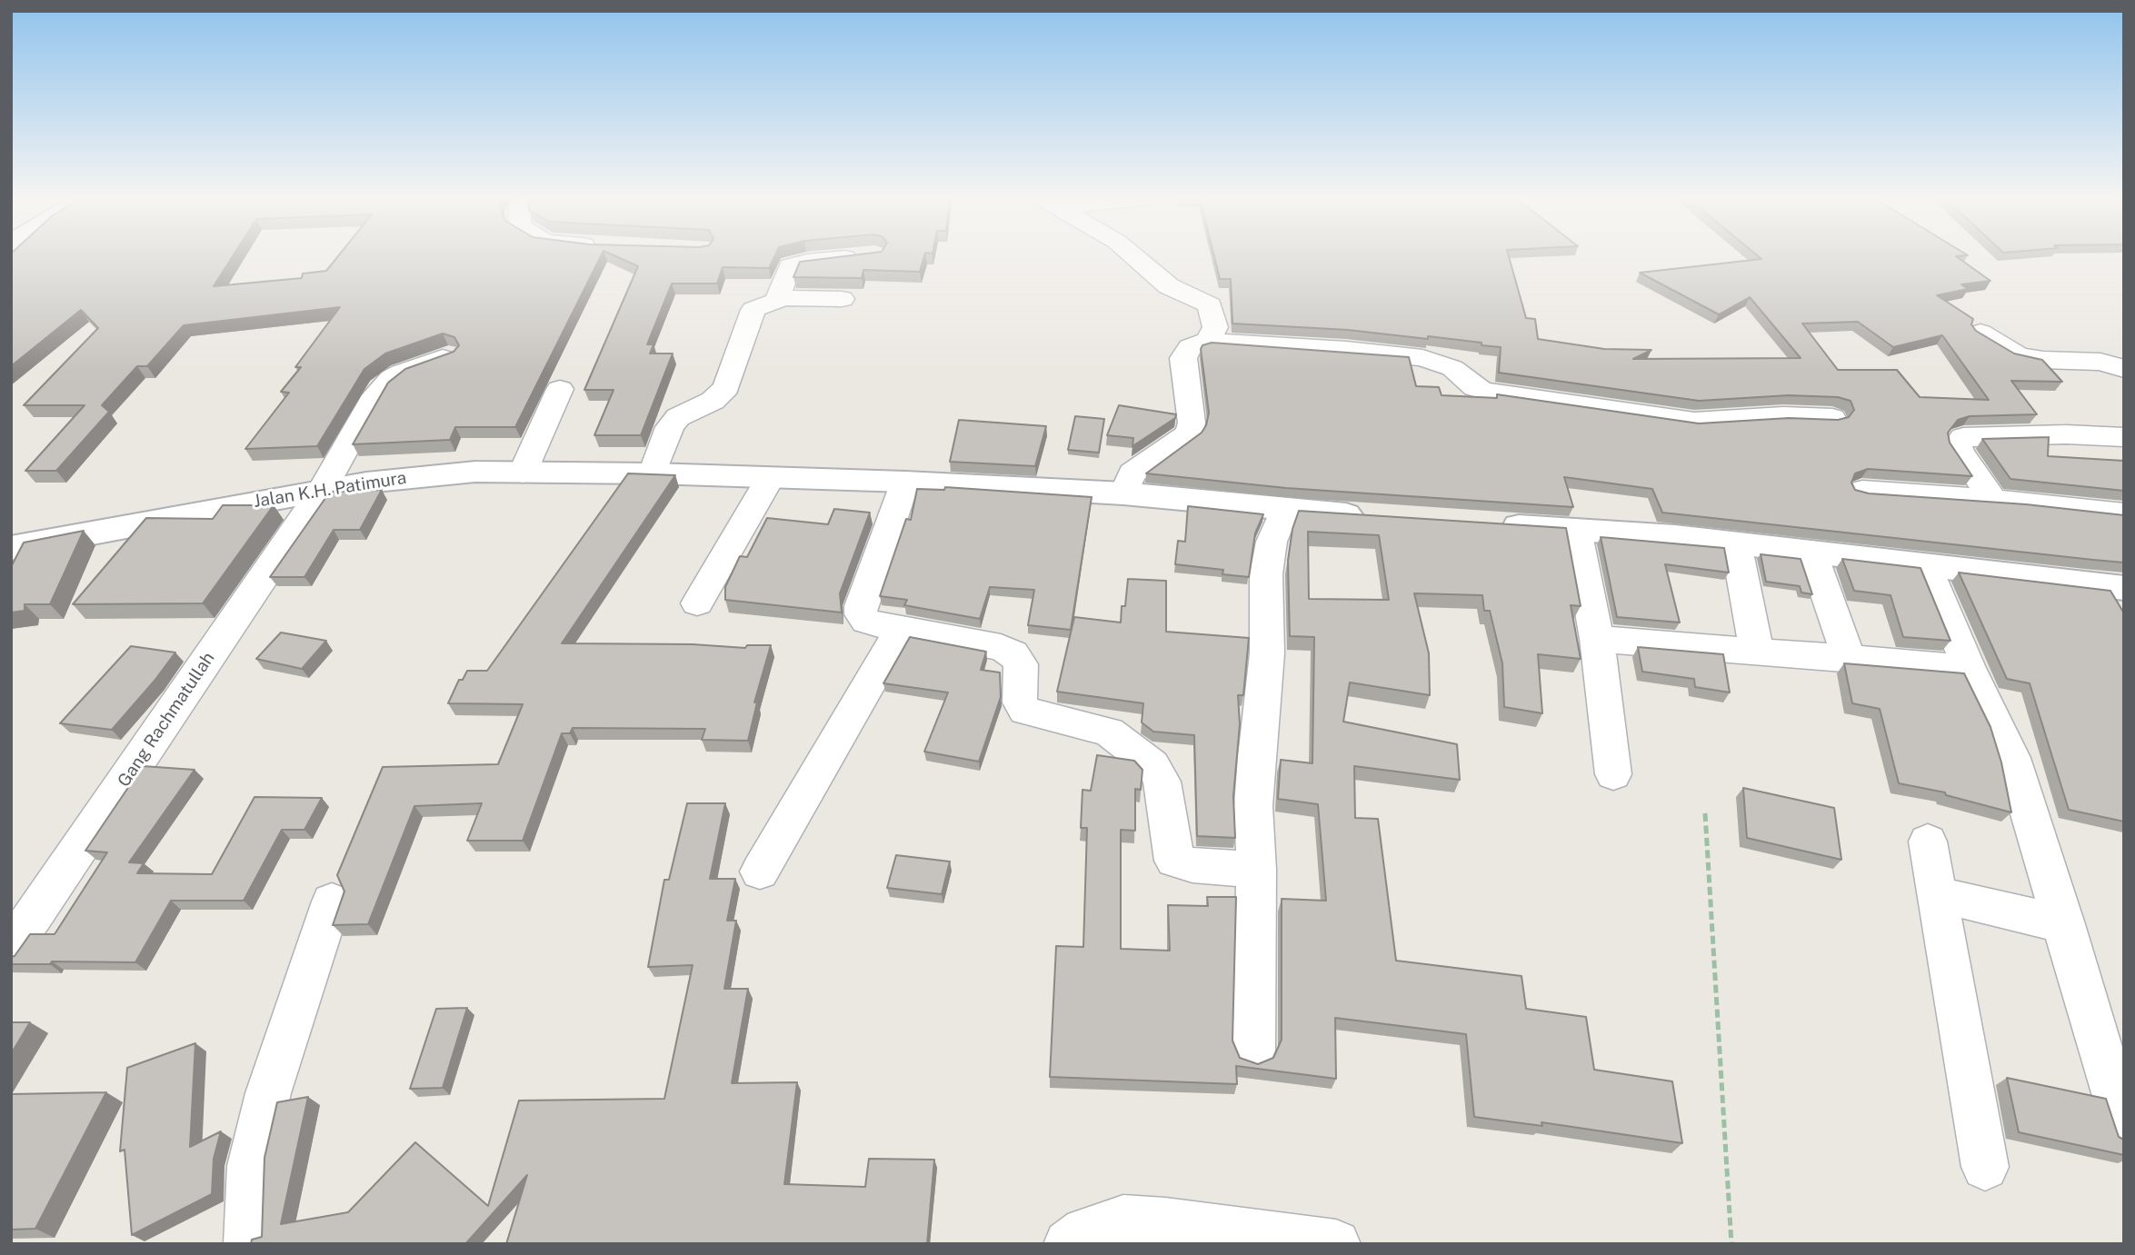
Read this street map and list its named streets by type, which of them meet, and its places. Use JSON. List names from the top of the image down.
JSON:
{
  "streets": {
    "street": ["Jalan K.H. Patimura", "Gang Rachmatullah"]
  },
  "crossings": [
    ["Jalan K.H. Patimura", "Gang Rachmatullah"]
  ]
}
